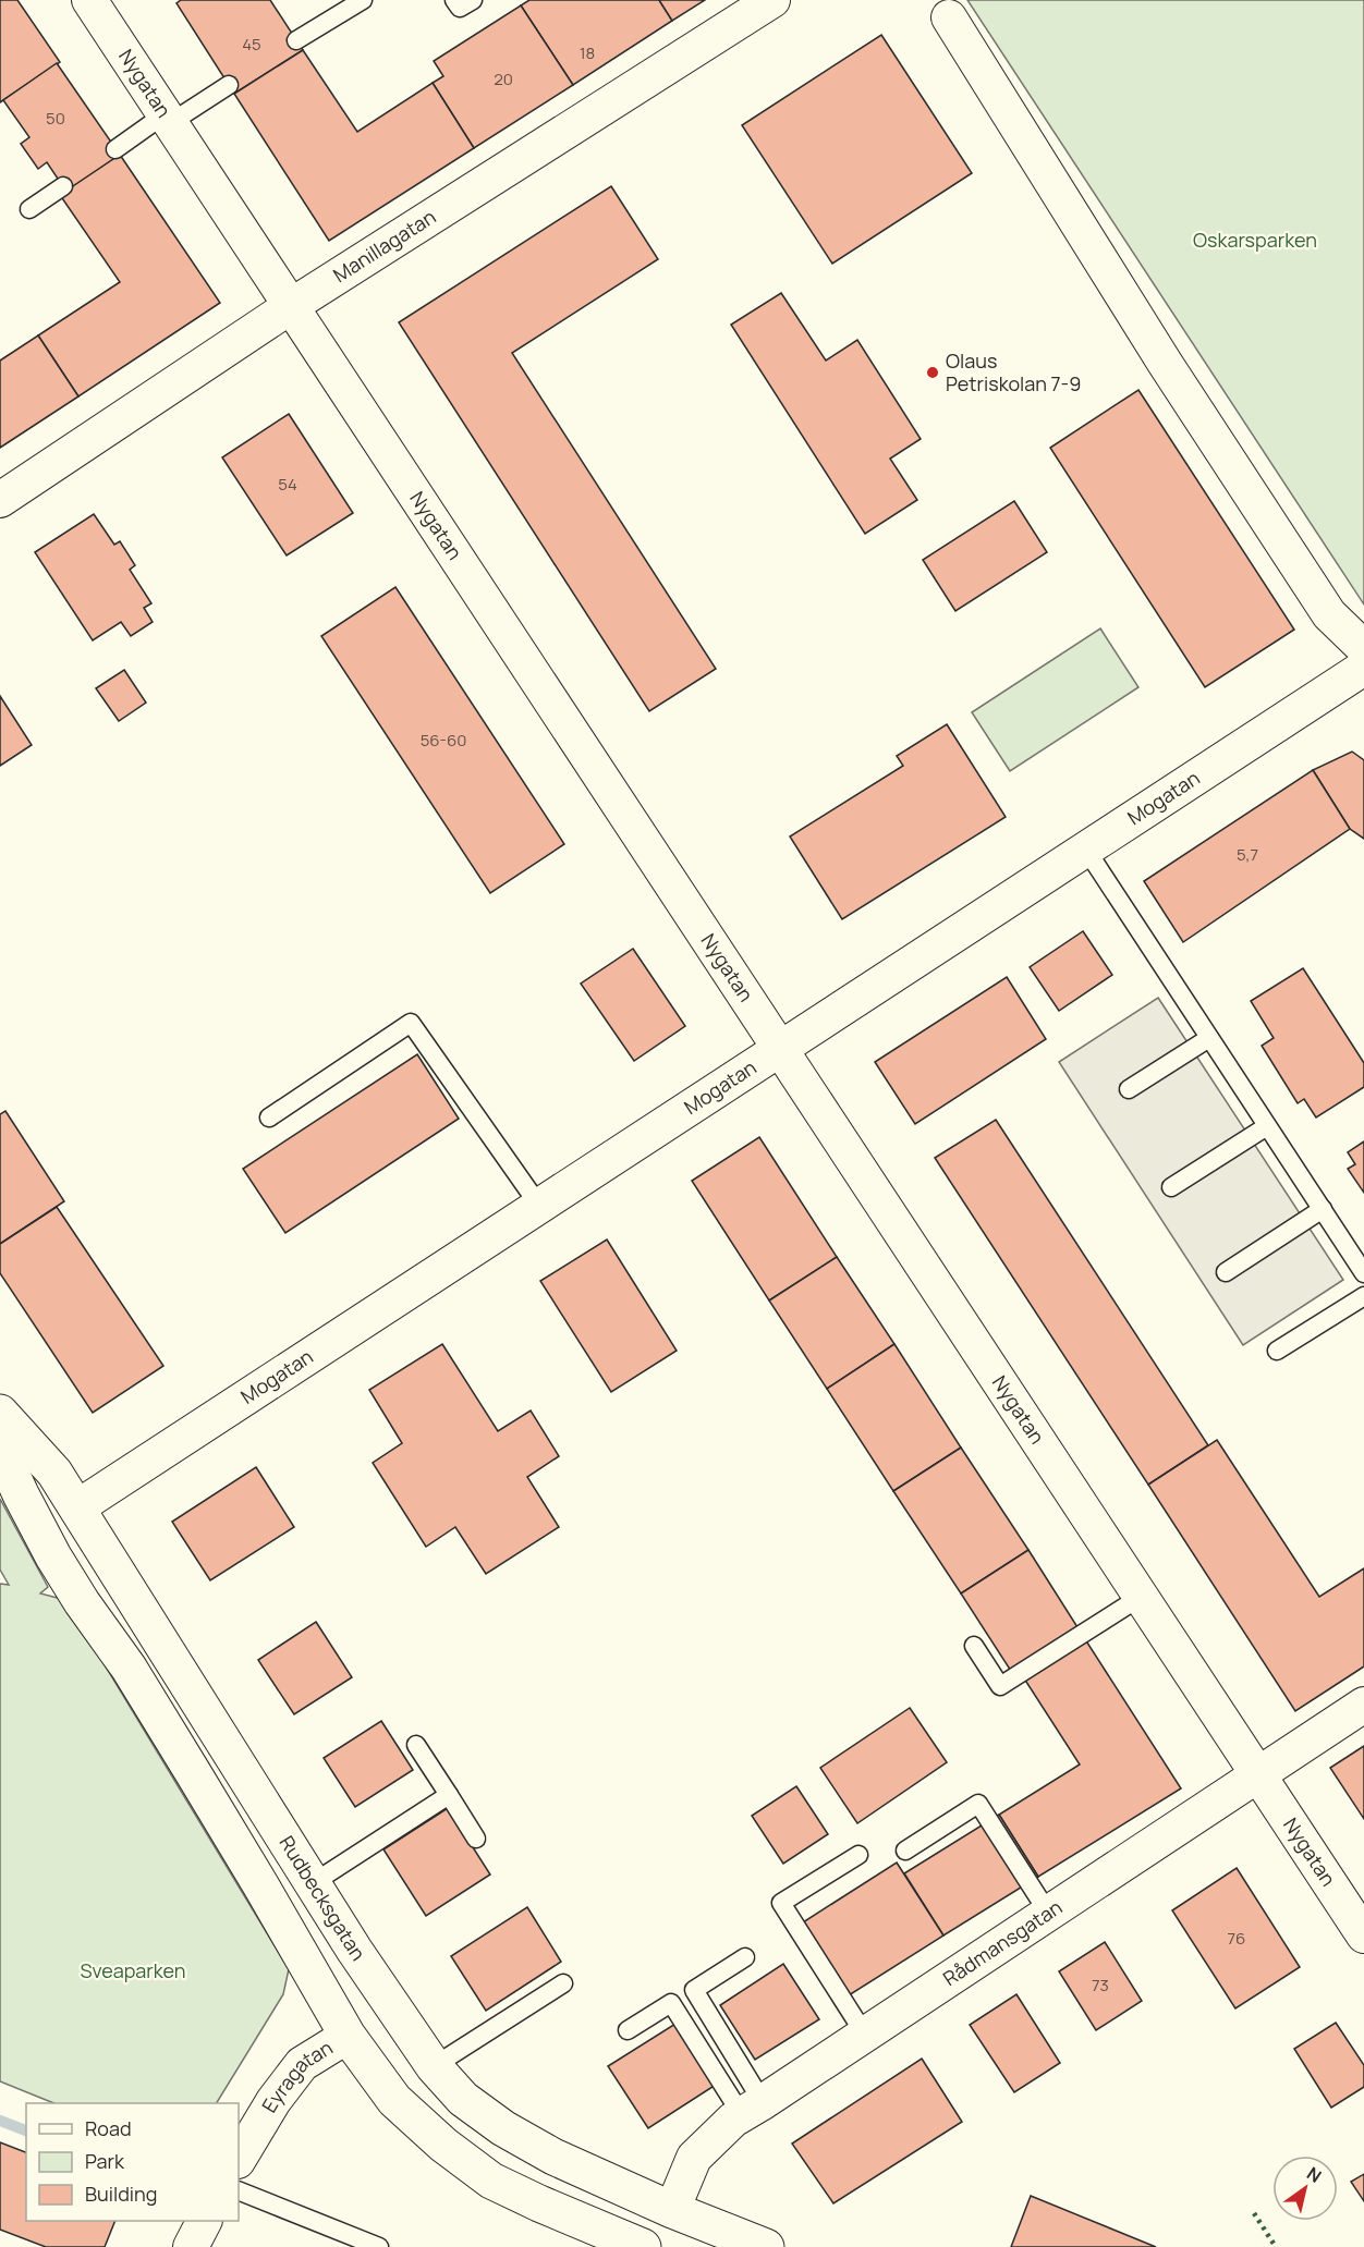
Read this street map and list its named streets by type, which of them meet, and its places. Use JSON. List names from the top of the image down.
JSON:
{
  "streets": {
    "main road": ["Rudbecksgatan"],
    "street": [
      "Nygatan",
      "Manillagatan",
      "Mogatan",
      "Rådmansgatan",
      "Eyragatan"
    ]
  },
  "crossings": [
    ["Nygatan", "Manillagatan"],
    ["Nygatan", "Mogatan"],
    ["Nygatan", "Rådmansgatan"],
    ["Mogatan", "Rudbecksgatan"],
    ["Rudbecksgatan", "Rådmansgatan"]
  ],
  "parks": ["Oskarsparken", "Sveaparken"],
  "places": ["Olaus Petriskolan 7-9"],
  "house_numbers": [
    "45",
    "18",
    "20",
    "50",
    "54",
    "56-60",
    "5,7",
    "76",
    "73"
  ],
  "legend": ["Road", "Park", "Building"],
  "north": "top right"
}
